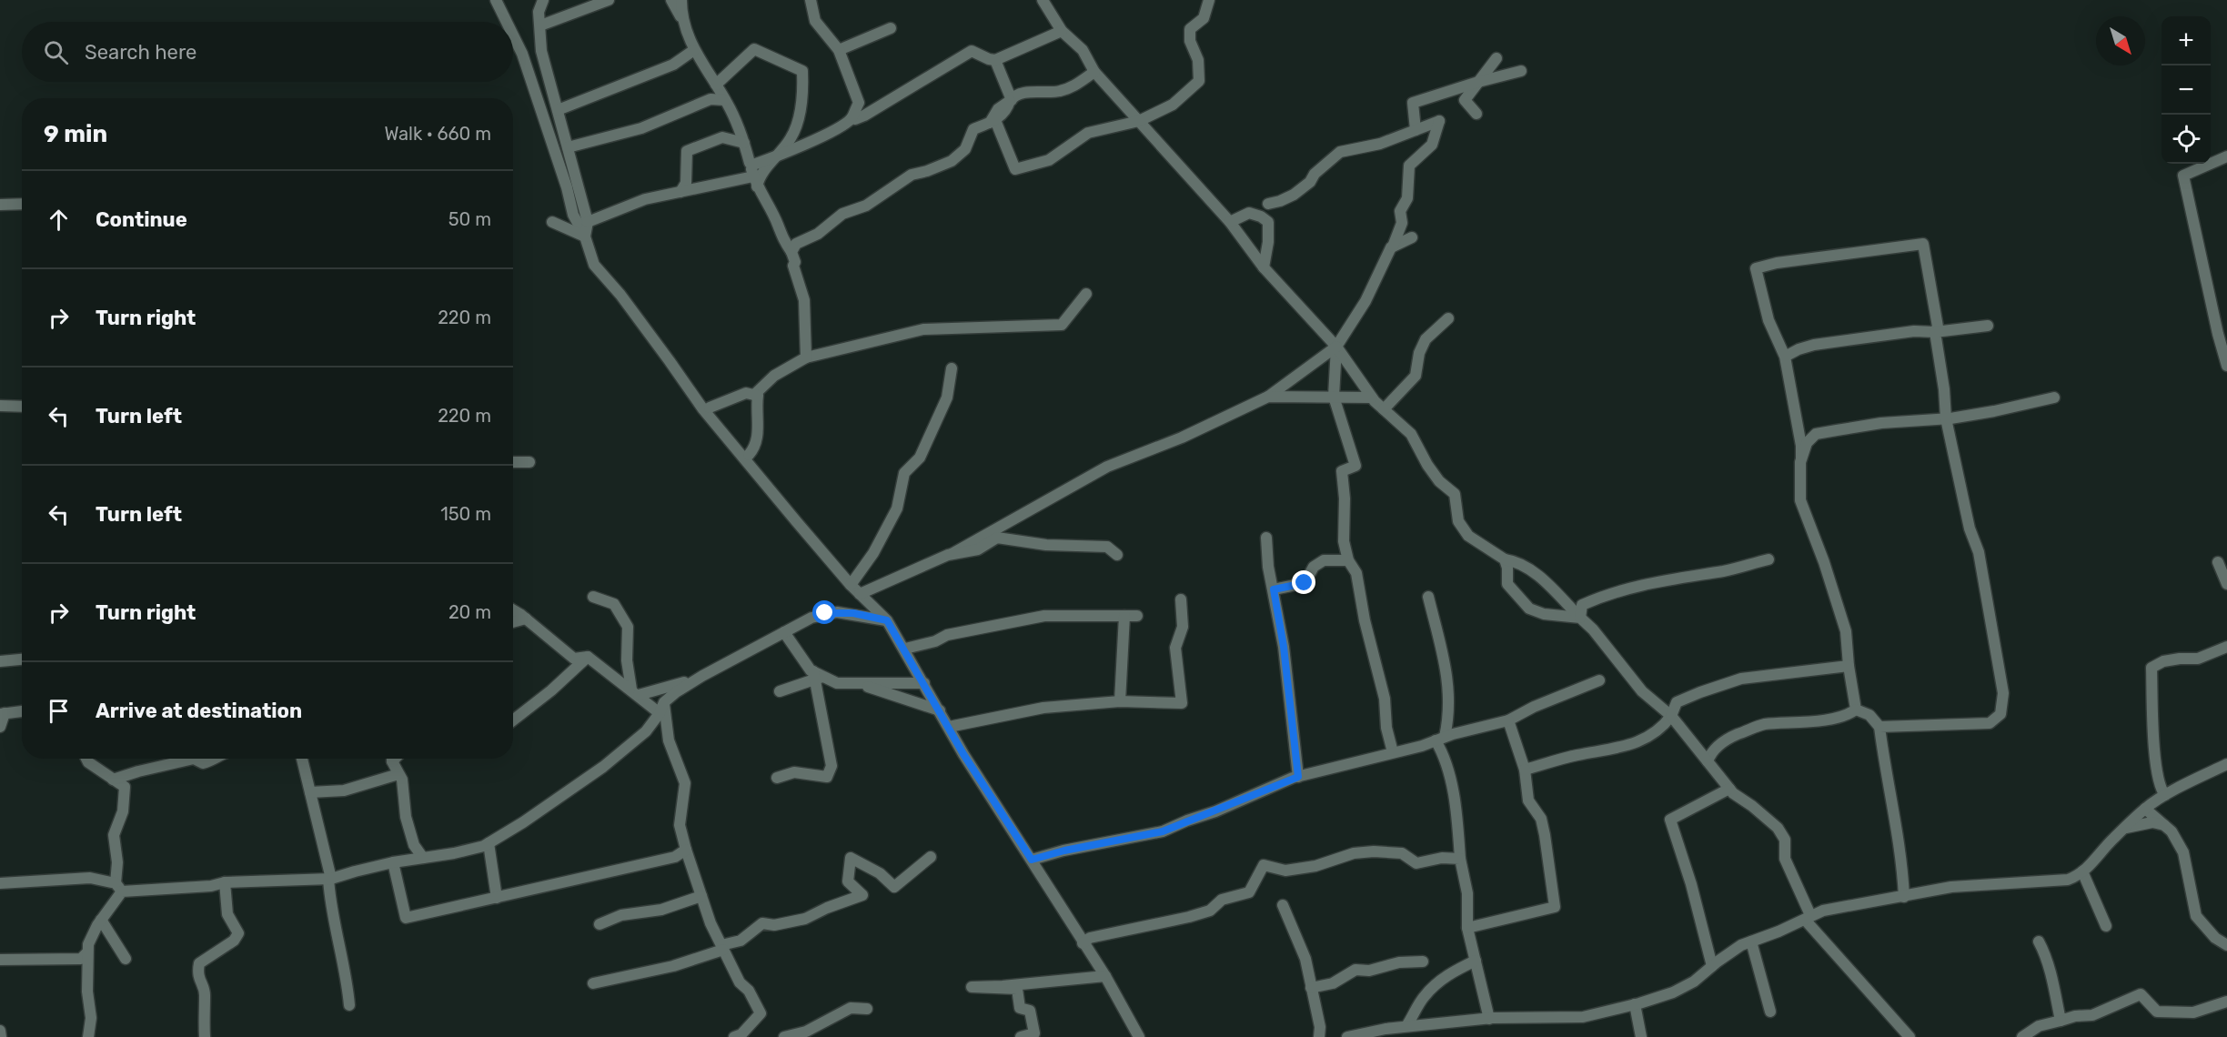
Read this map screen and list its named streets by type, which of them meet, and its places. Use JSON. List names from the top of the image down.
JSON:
{
  "north": "bottom right",
  "page": {
    "map_buttons": ["+", "−"],
    "search": "Search here",
    "heading": ["9 min", "Walk · 660 m"],
    "list": [
      ["Continue", "50 m"],
      ["Turn right", "220 m"],
      ["Turn left", "220 m"],
      ["Turn left", "150 m"],
      ["Turn right", "20 m"],
      "Arrive at destination"
    ]
  }
}
